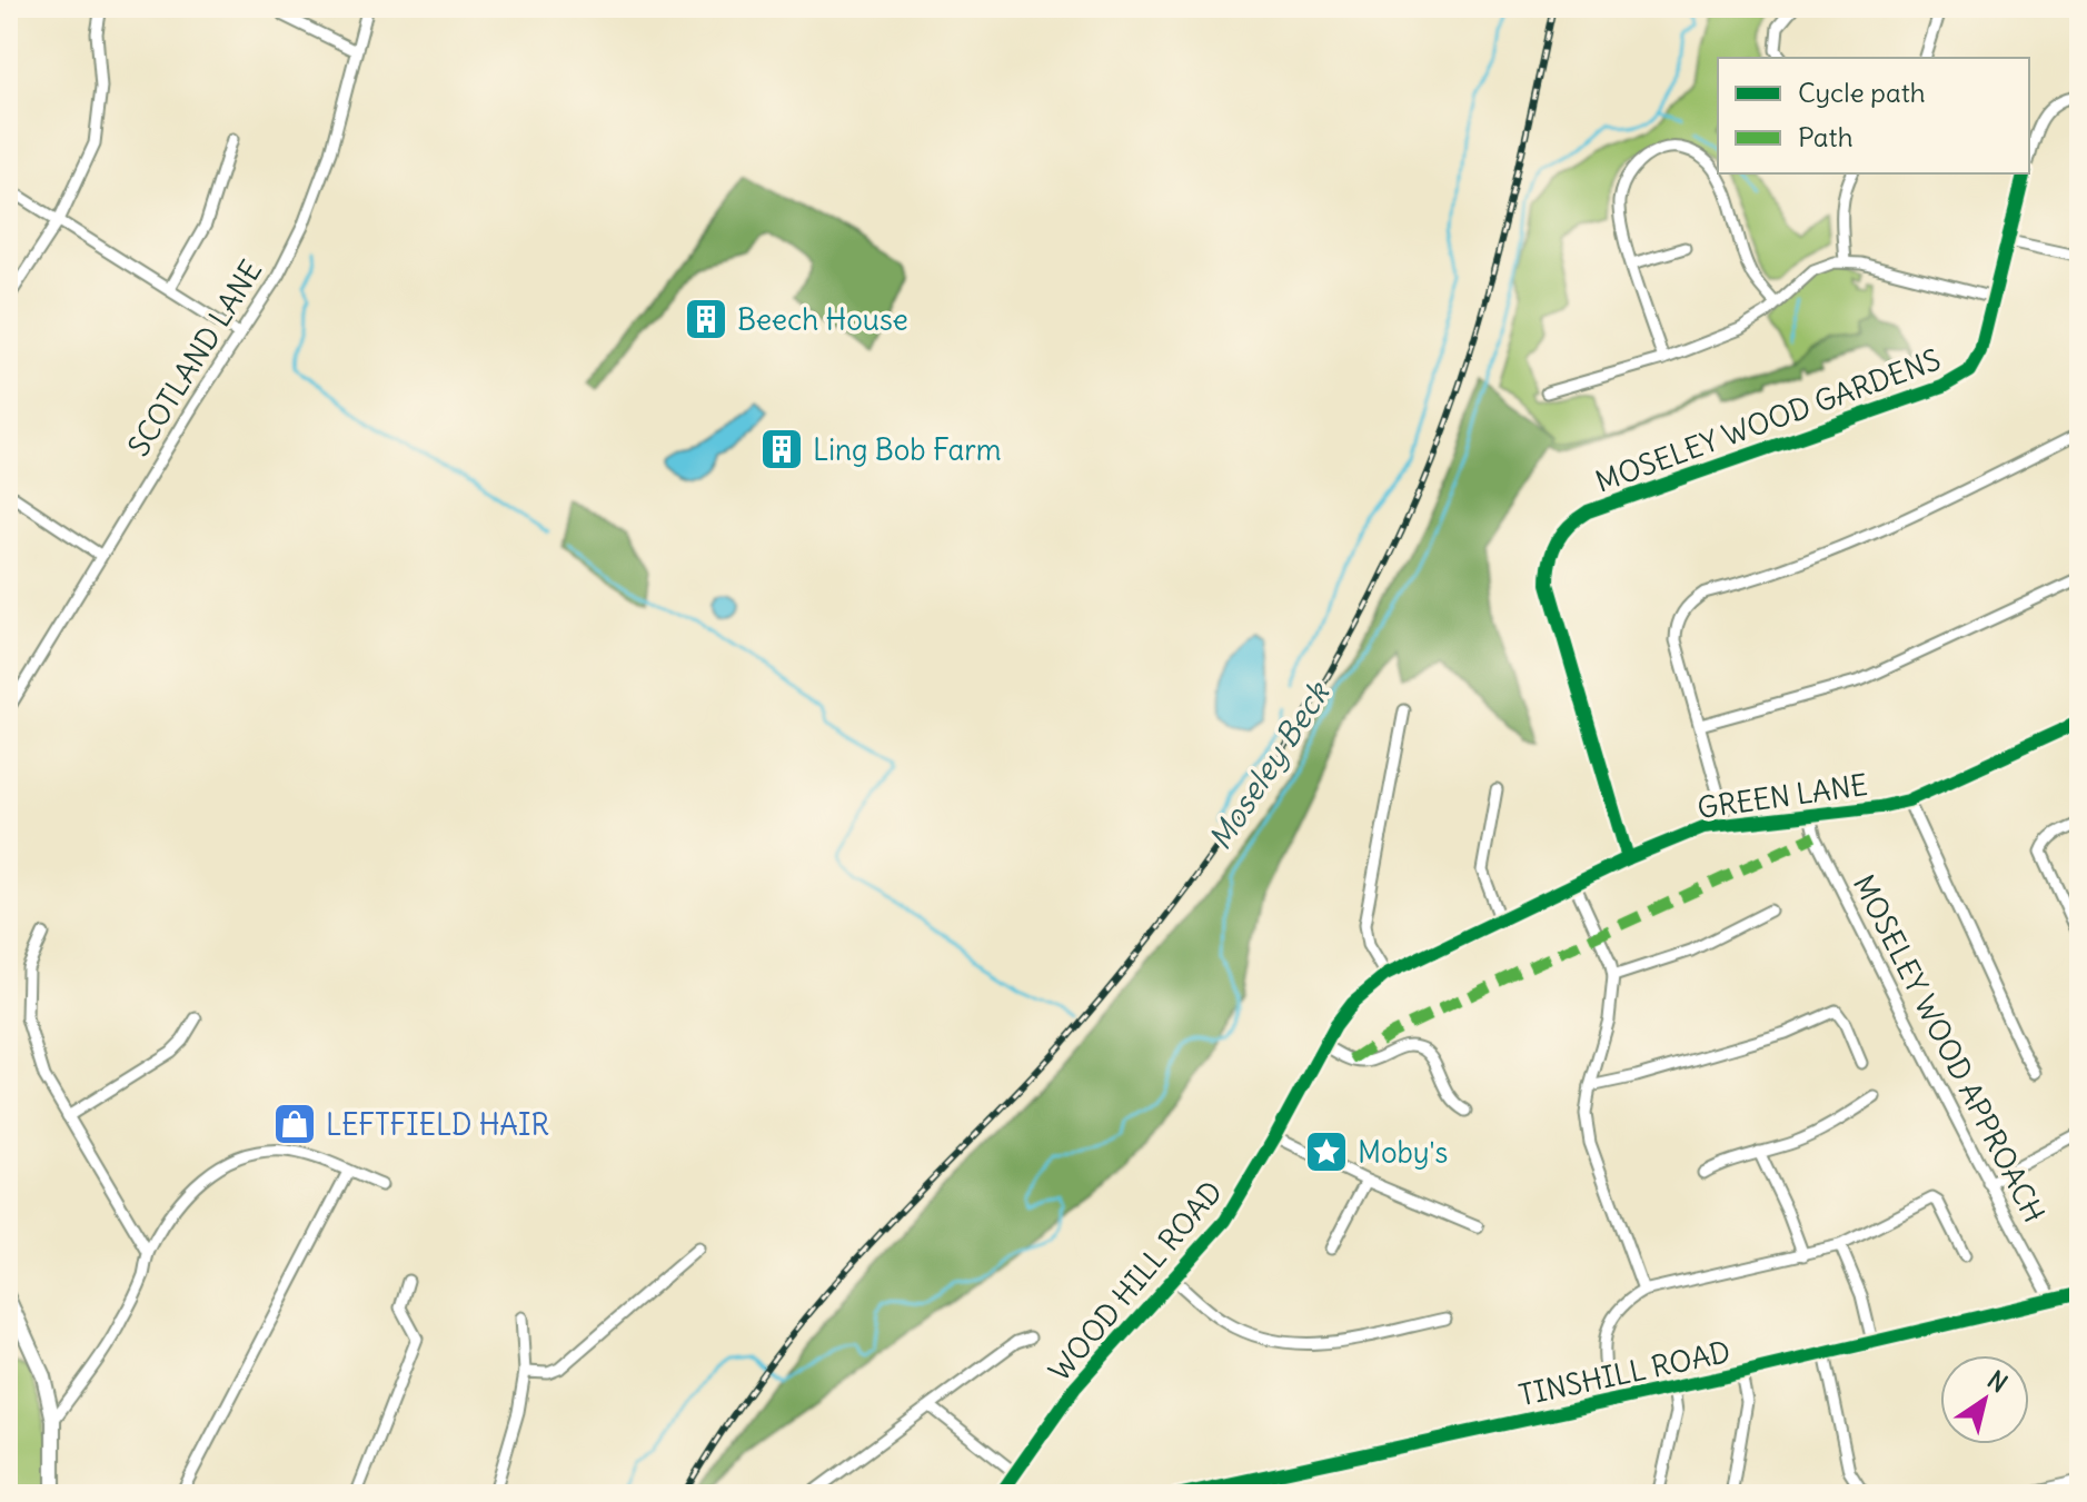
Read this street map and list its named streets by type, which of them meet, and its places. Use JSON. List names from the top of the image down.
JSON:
{
  "streets": {
    "street": [
      "SCOTLAND LANE",
      "MOSELEY WOOD GARDENS",
      "GREEN LANE",
      "MOSELEY WOOD APPROACH",
      "WOOD HILL ROAD",
      "TINSHILL ROAD"
    ]
  },
  "crossings": [
    ["MOSELEY WOOD GARDENS", "GREEN LANE"],
    ["GREEN LANE", "MOSELEY WOOD APPROACH"],
    ["GREEN LANE", "WOOD HILL ROAD"],
    ["MOSELEY WOOD APPROACH", "TINSHILL ROAD"]
  ],
  "water": ["Moseley Beck"],
  "places": {
    "building": ["Beech House", "Ling Bob Farm"],
    "shop": ["LEFTFIELD HAIR"],
    "place": ["Moby's"]
  },
  "legend": ["Cycle path", "Path"],
  "north": "top right"
}
